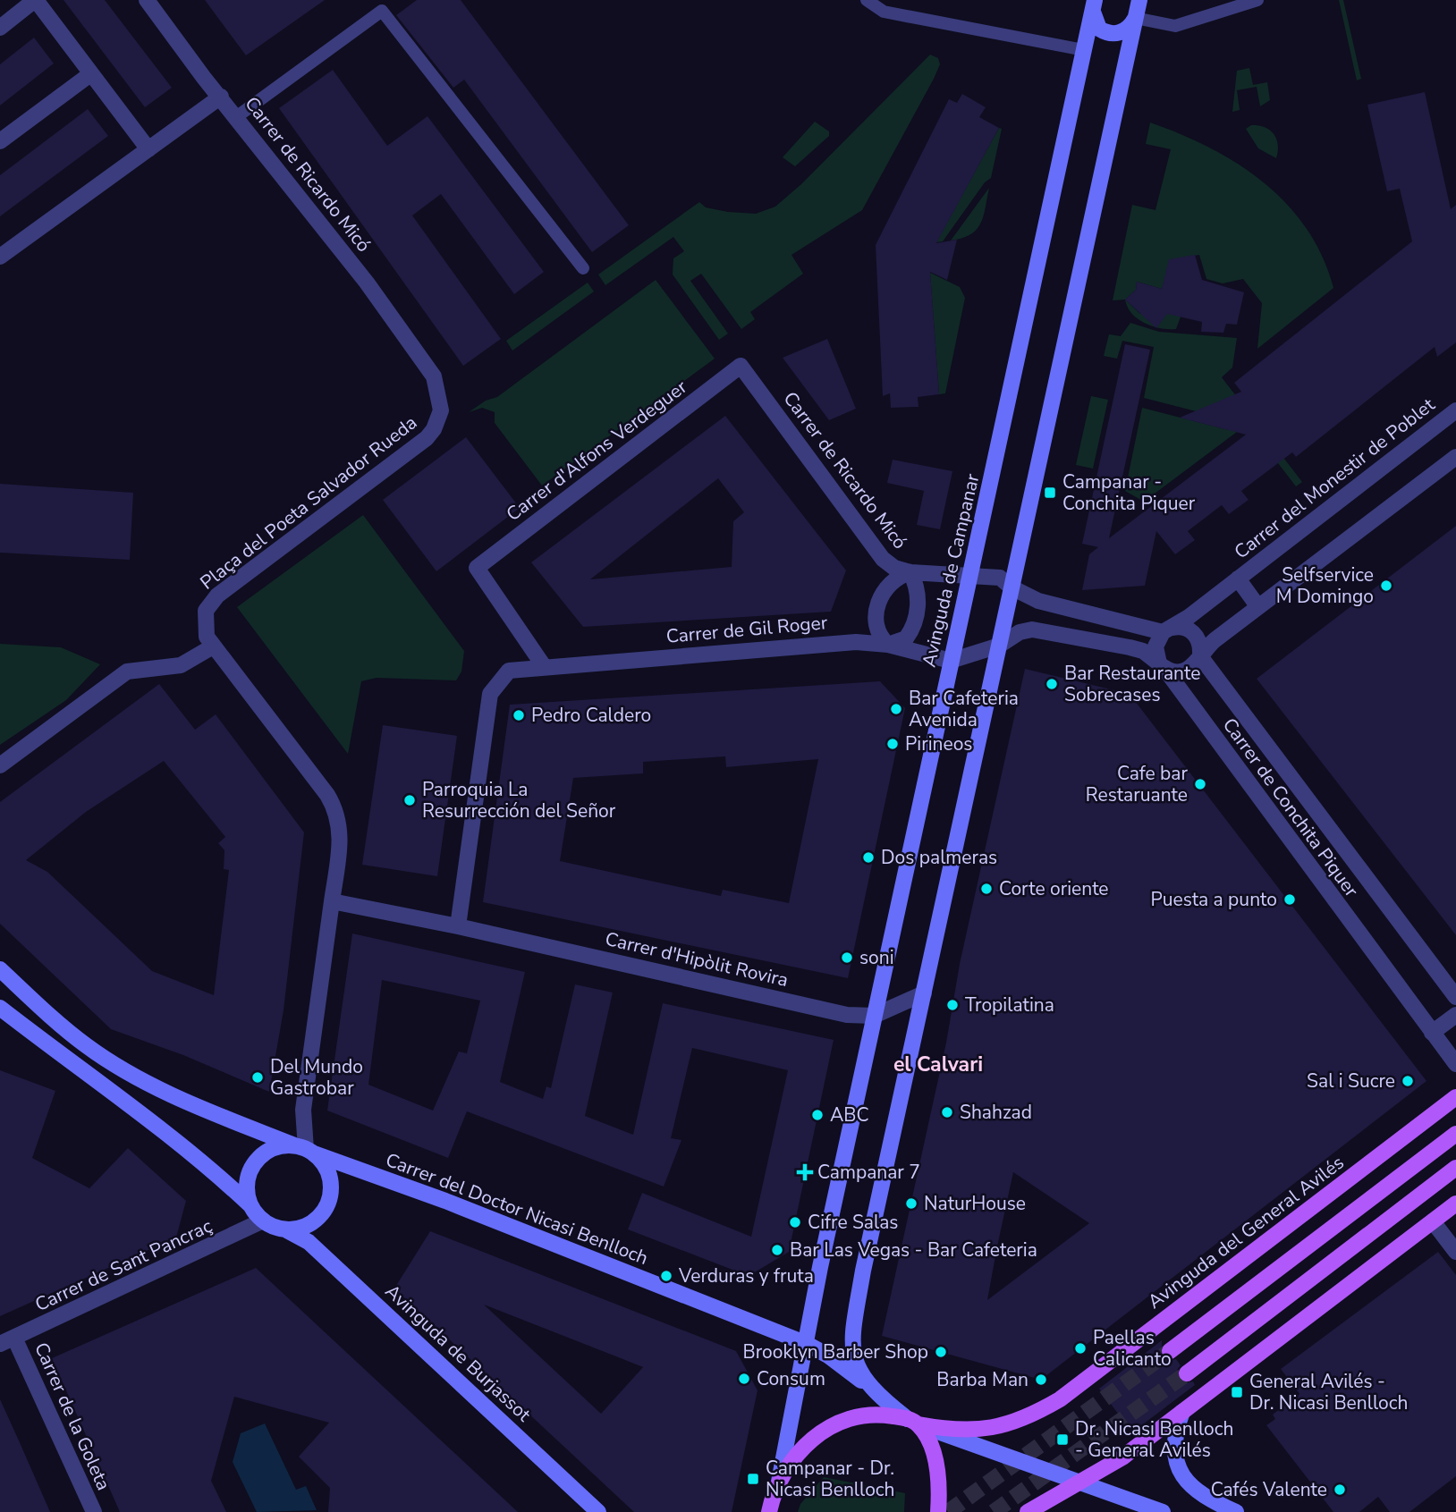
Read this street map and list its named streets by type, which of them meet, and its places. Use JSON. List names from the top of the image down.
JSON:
{
  "streets": {
    "main road": [
      "Avinguda de Campanar",
      "Carrer del Doctor Nicasi Benlloch",
      "Avinguda del General Avilés",
      "Avinguda de Burjassot"
    ],
    "street": [
      "Carrer de Ricardo Micó",
      "Carrer d'Alfons Verdeguer",
      "Carrer del Monestir de Poblet",
      "Plaça del Poeta Salvador Rueda",
      "Carrer de Gil Roger",
      "Carrer de Conchita Piquer",
      "Carrer d'Hipòlit Rovira",
      "Carrer de Sant Pancraç",
      "Carrer de la Goleta"
    ]
  },
  "crossings": [
    ["Carrer de Ricardo Micó", "Carrer d'Alfons Verdeguer"],
    ["Carrer de Ricardo Micó", "Plaça del Poeta Salvador Rueda"],
    ["Carrer de Ricardo Micó", "Avinguda de Campanar"],
    ["Carrer de Ricardo Micó", "Carrer de Conchita Piquer"],
    ["Carrer d'Alfons Verdeguer", "Carrer de Gil Roger"],
    ["Carrer del Monestir de Poblet", "Carrer de Conchita Piquer"],
    ["Plaça del Poeta Salvador Rueda", "Carrer del Doctor Nicasi Benlloch"],
    ["Plaça del Poeta Salvador Rueda", "Carrer de Sant Pancraç"],
    ["Plaça del Poeta Salvador Rueda", "Avinguda de Burjassot"],
    ["Avinguda de Campanar", "Carrer de Gil Roger"],
    ["Avinguda de Campanar", "Carrer de Conchita Piquer"],
    ["Avinguda de Campanar", "Carrer d'Hipòlit Rovira"],
    ["Avinguda de Campanar", "Carrer del Doctor Nicasi Benlloch"],
    ["Avinguda de Campanar", "Avinguda del General Avilés"],
    ["Carrer de Gil Roger", "Carrer de Conchita Piquer"],
    ["Carrer de Gil Roger", "Carrer d'Hipòlit Rovira"],
    ["Carrer del Doctor Nicasi Benlloch", "Carrer de Sant Pancraç"],
    ["Carrer del Doctor Nicasi Benlloch", "Avinguda de Burjassot"],
    ["Carrer de Sant Pancraç", "Avinguda de Burjassot"],
    ["Carrer de Sant Pancraç", "Carrer de la Goleta"]
  ],
  "districts": ["el Calvari"],
  "places": {
    "transit": [
      "Campanar - Conchita Piquer",
      "General Avilés - Dr. Nicasi Benlloch",
      "Dr. Nicasi Benlloch - General Avilés",
      "Campanar - Dr. Nicasi Benlloch"
    ],
    "other": [
      "Selfservice M Domingo",
      "Bar Restaurante Sobrecases",
      "Bar Cafeteria Avenida",
      "Pedro Caldero",
      "Pirineos",
      "Cafe bar Restaruante",
      "Parroquia La Resurrección del Señor",
      "Dos palmeras",
      "Corte oriente",
      "Puesta a punto",
      "soni",
      "Tropilatina",
      "Del Mundo Gastrobar",
      "Sal i Sucre",
      "Shahzad",
      "ABC",
      "NaturHouse",
      "Cifre Salas",
      "Bar Las Vegas - Bar Cafeteria",
      "Verduras y fruta",
      "Paellas Calicanto",
      "Brooklyn Barber Shop",
      "Consum",
      "Barba Man",
      "Cafés Valente"
    ],
    "health": ["Campanar 7"]
  }
}
